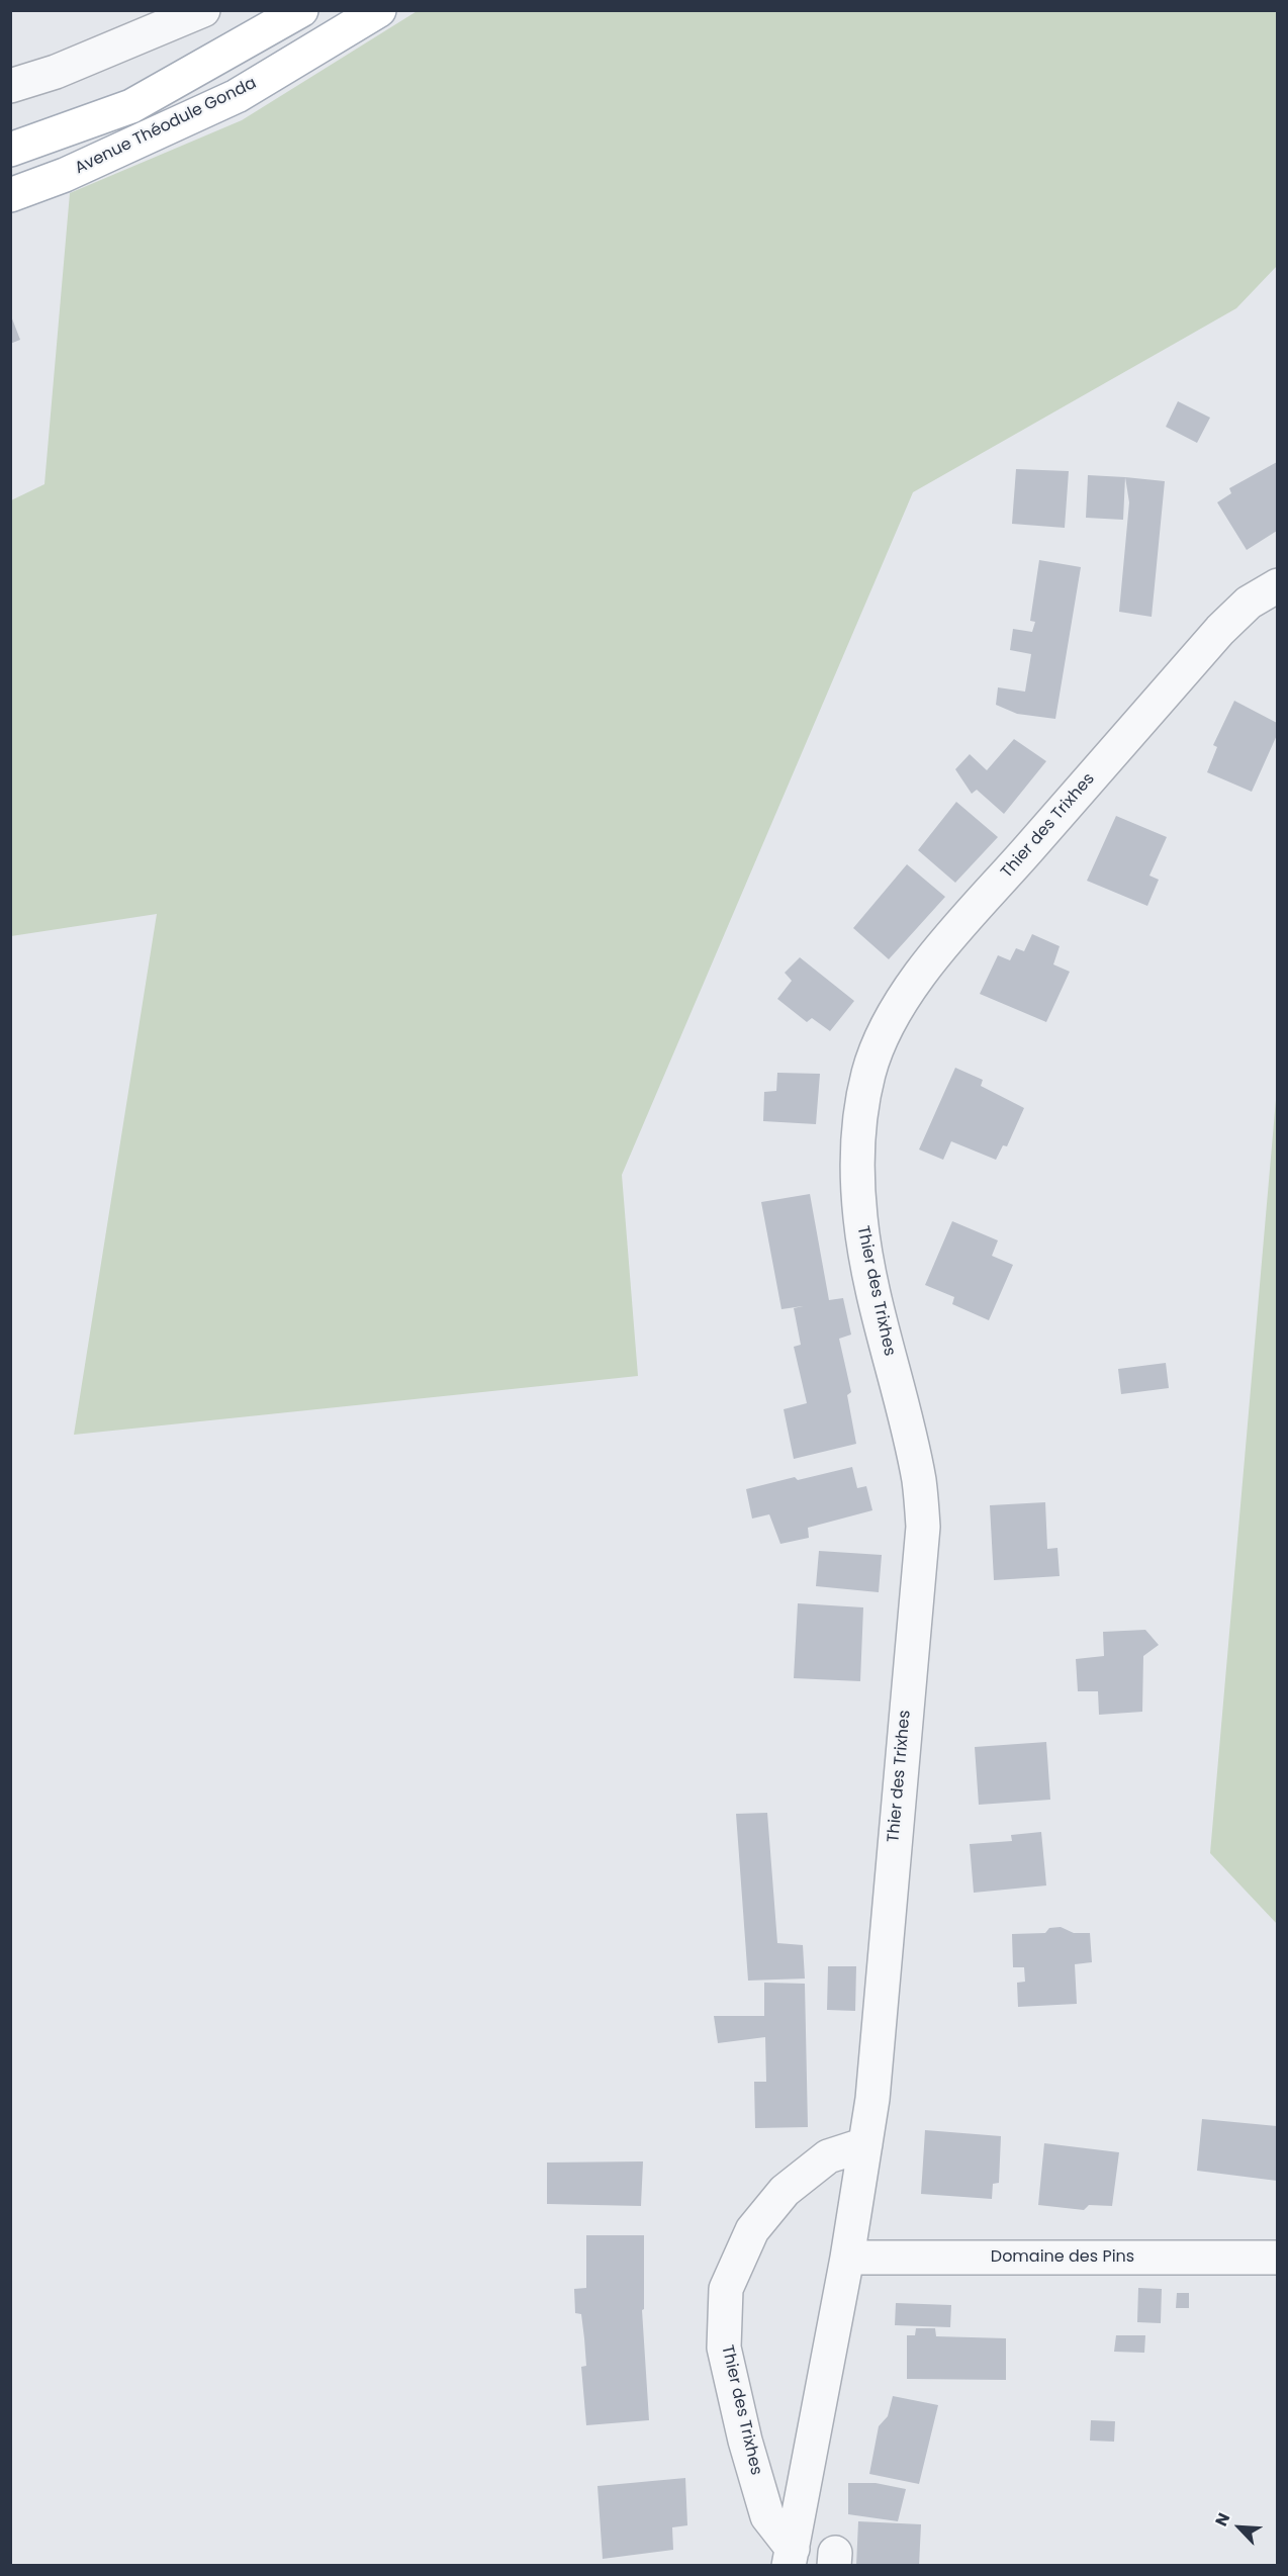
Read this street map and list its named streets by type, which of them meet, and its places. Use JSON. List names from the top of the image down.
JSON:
{
  "streets": {
    "main road": ["Avenue Théodule Gonda"],
    "street": ["Thier des Trixhes", "Domaine des Pins"]
  },
  "crossings": [
    ["Thier des Trixhes", "Domaine des Pins"]
  ],
  "north": "top left"
}
